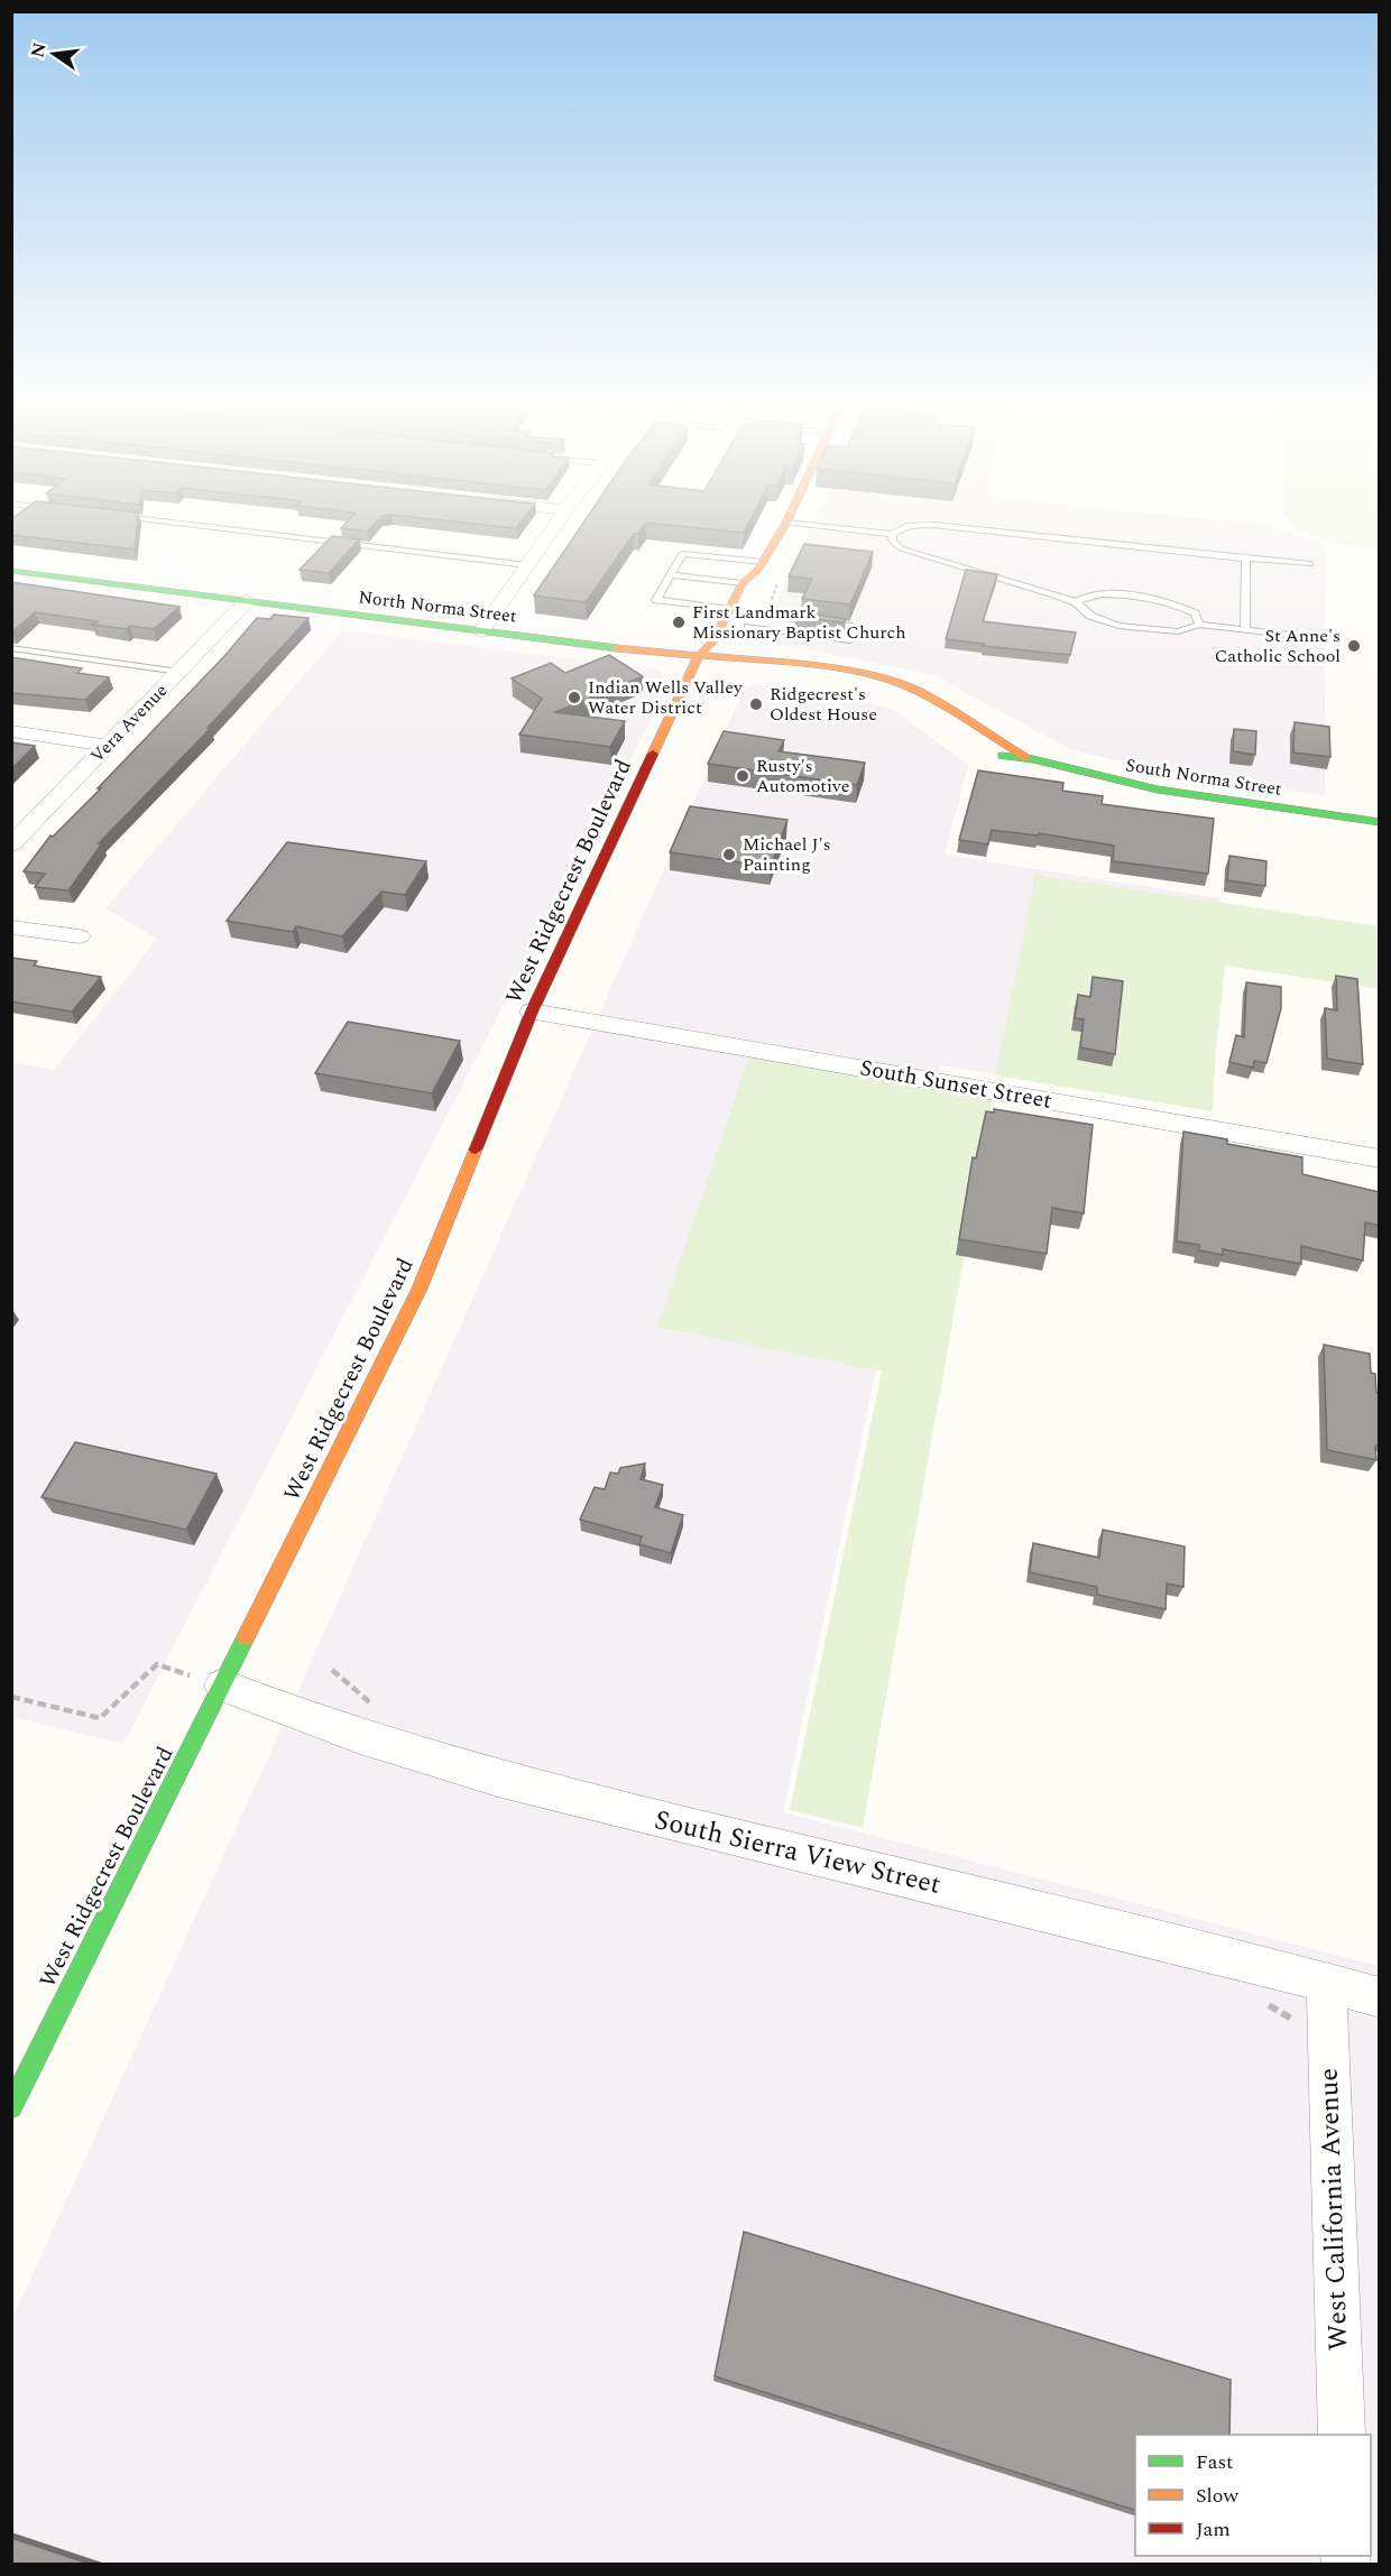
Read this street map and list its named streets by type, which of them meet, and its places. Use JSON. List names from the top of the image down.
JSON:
{
  "streets": {
    "main road": ["North Norma Street", "South Norma Street", "West Ridgecrest Boulevard"],
    "street": [
      "Vera Avenue",
      "South Sunset Street",
      "South Sierra View Street",
      "West California Avenue"
    ]
  },
  "crossings": [
    ["North Norma Street", "Vera Avenue"],
    ["North Norma Street", "South Norma Street"],
    ["North Norma Street", "West Ridgecrest Boulevard"],
    ["South Norma Street", "West Ridgecrest Boulevard"],
    ["West Ridgecrest Boulevard", "South Sunset Street"],
    ["West Ridgecrest Boulevard", "South Sierra View Street"],
    ["South Sierra View Street", "West California Avenue"]
  ],
  "places": [
    "First Landmark Missionary Baptist Church",
    "St Anne's Catholic School",
    "Indian Wells Valley Water District",
    "Ridgecrest's Oldest House",
    "Rusty's Automotive",
    "Michael J's Painting"
  ],
  "legend": ["Fast", "Slow", "Jam"],
  "north": "left"
}
